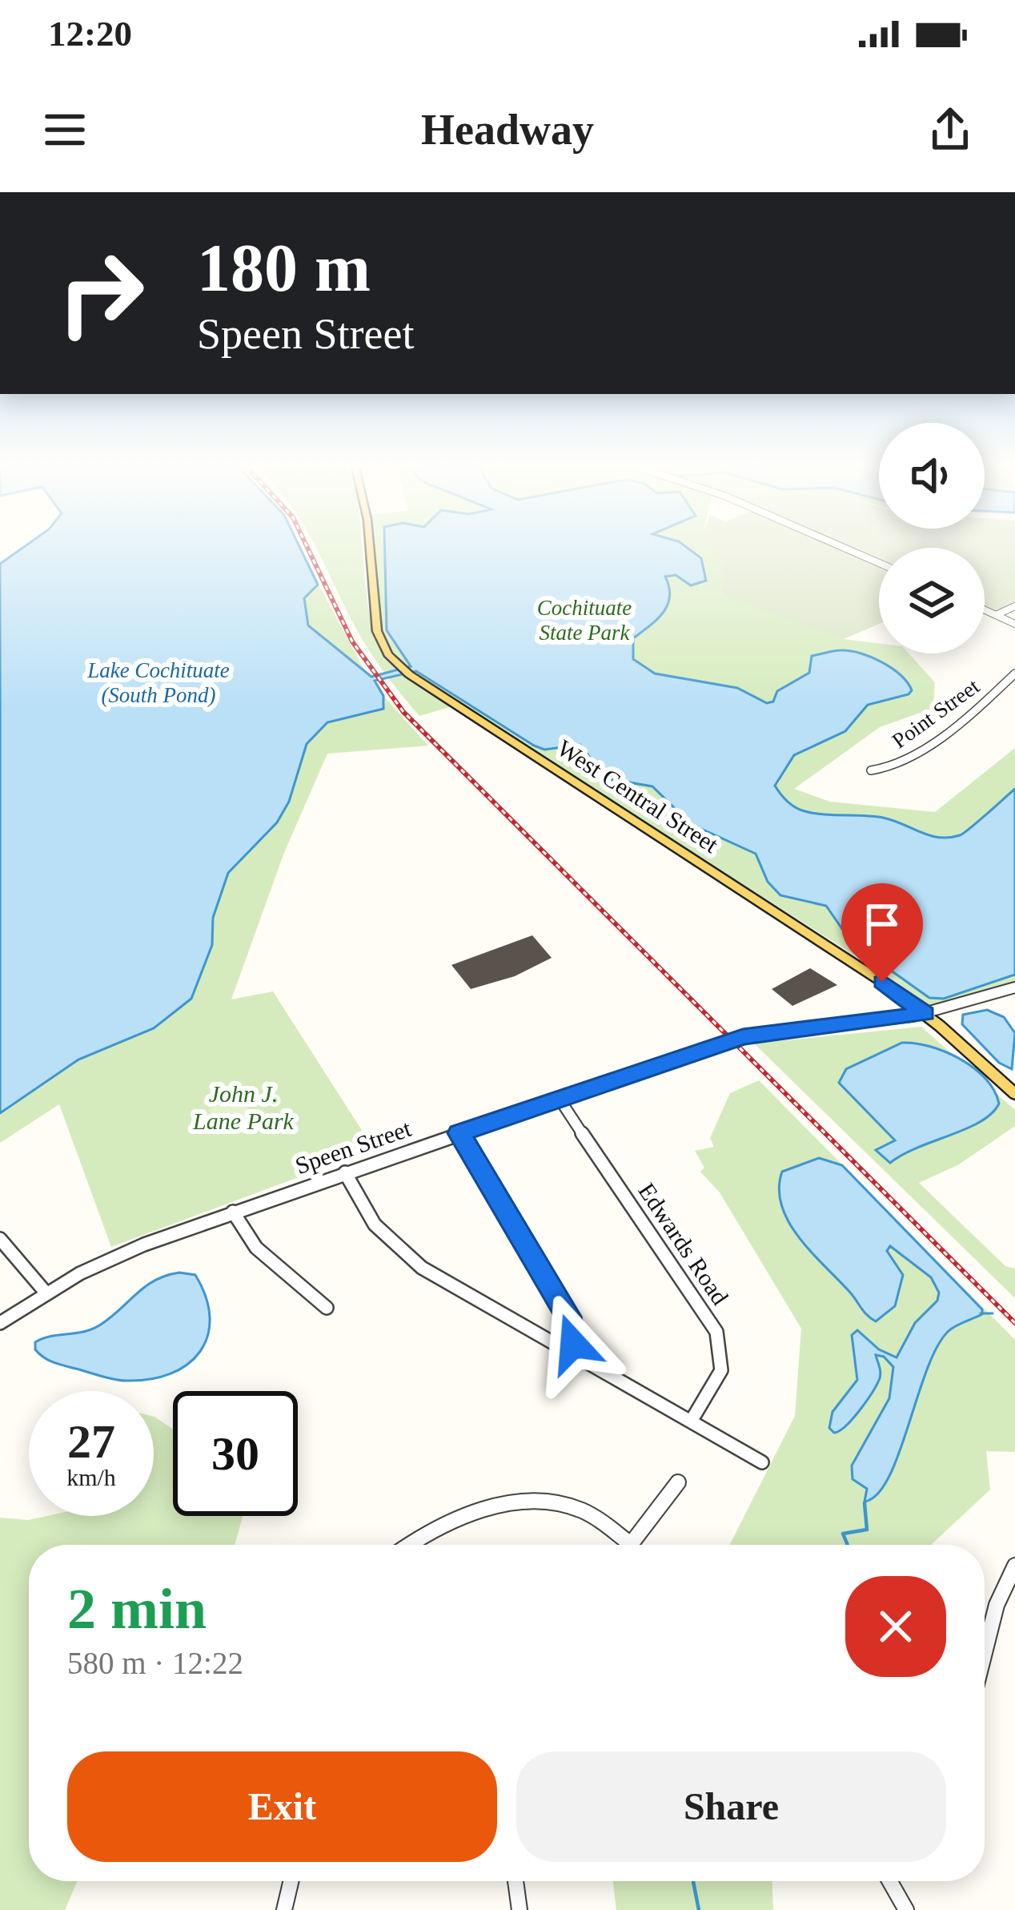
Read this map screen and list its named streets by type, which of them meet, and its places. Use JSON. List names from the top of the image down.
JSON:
{
  "streets": {
    "main road": ["West Central Street"],
    "street": ["Point Street", "Speen Street", "Edwards Road"]
  },
  "crossings": [
    ["West Central Street", "Speen Street"],
    ["Speen Street", "Edwards Road"]
  ],
  "water": ["Lake Cochituate (South Pond)"],
  "parks": ["Cochituate State Park", "John J. Lane Park"],
  "page": {
    "status": "12:20",
    "header": "Headway",
    "turn": ["180 m", "Speen Street"],
    "speed": "27 km/h",
    "limit": "30",
    "heading": ["2 min", "580 m · 12:22"],
    "buttons": ["Exit", "Share"]
  }
}
